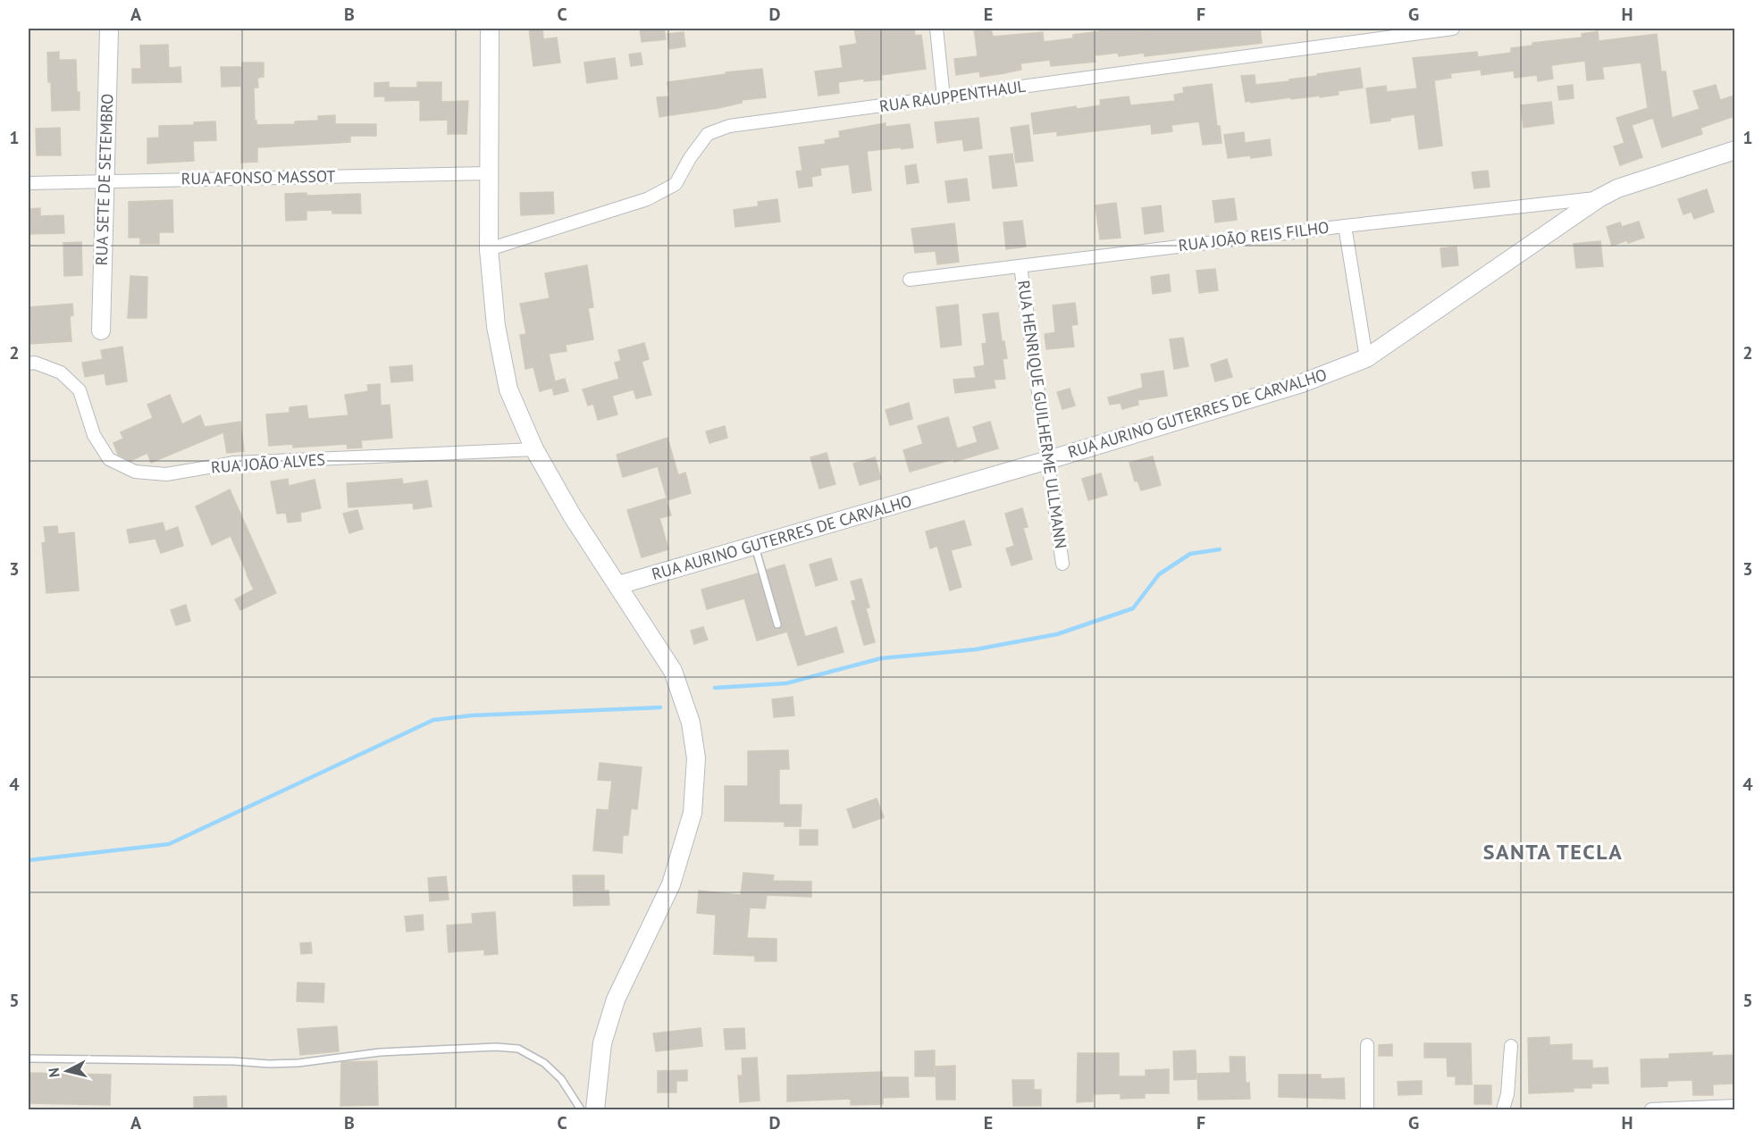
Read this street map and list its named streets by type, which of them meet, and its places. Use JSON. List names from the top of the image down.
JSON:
{
  "streets": {
    "street": [
      "RUA RAUPPENTHAUL",
      "RUA AFONSO MASSOT",
      "RUA SETE DE SETEMBRO",
      "RUA JOÃO REIS FILHO",
      "RUA AURINO GUTERRES DE CARVALHO",
      "RUA HENRIQUE GUILHERME ULLMANN",
      "RUA JOÃO ALVES"
    ]
  },
  "crossings": [
    ["RUA AFONSO MASSOT", "RUA SETE DE SETEMBRO"],
    ["RUA JOÃO REIS FILHO", "RUA AURINO GUTERRES DE CARVALHO"],
    ["RUA JOÃO REIS FILHO", "RUA HENRIQUE GUILHERME ULLMANN"],
    ["RUA AURINO GUTERRES DE CARVALHO", "RUA HENRIQUE GUILHERME ULLMANN"]
  ],
  "districts": ["SANTA TECLA"],
  "north": "left",
  "grid": {
    "columns": [
      "A",
      "B",
      "C",
      "D",
      "E",
      "F",
      "G",
      "H"
    ],
    "rows": [
      "1",
      "2",
      "3",
      "4",
      "5"
    ]
  }
}
